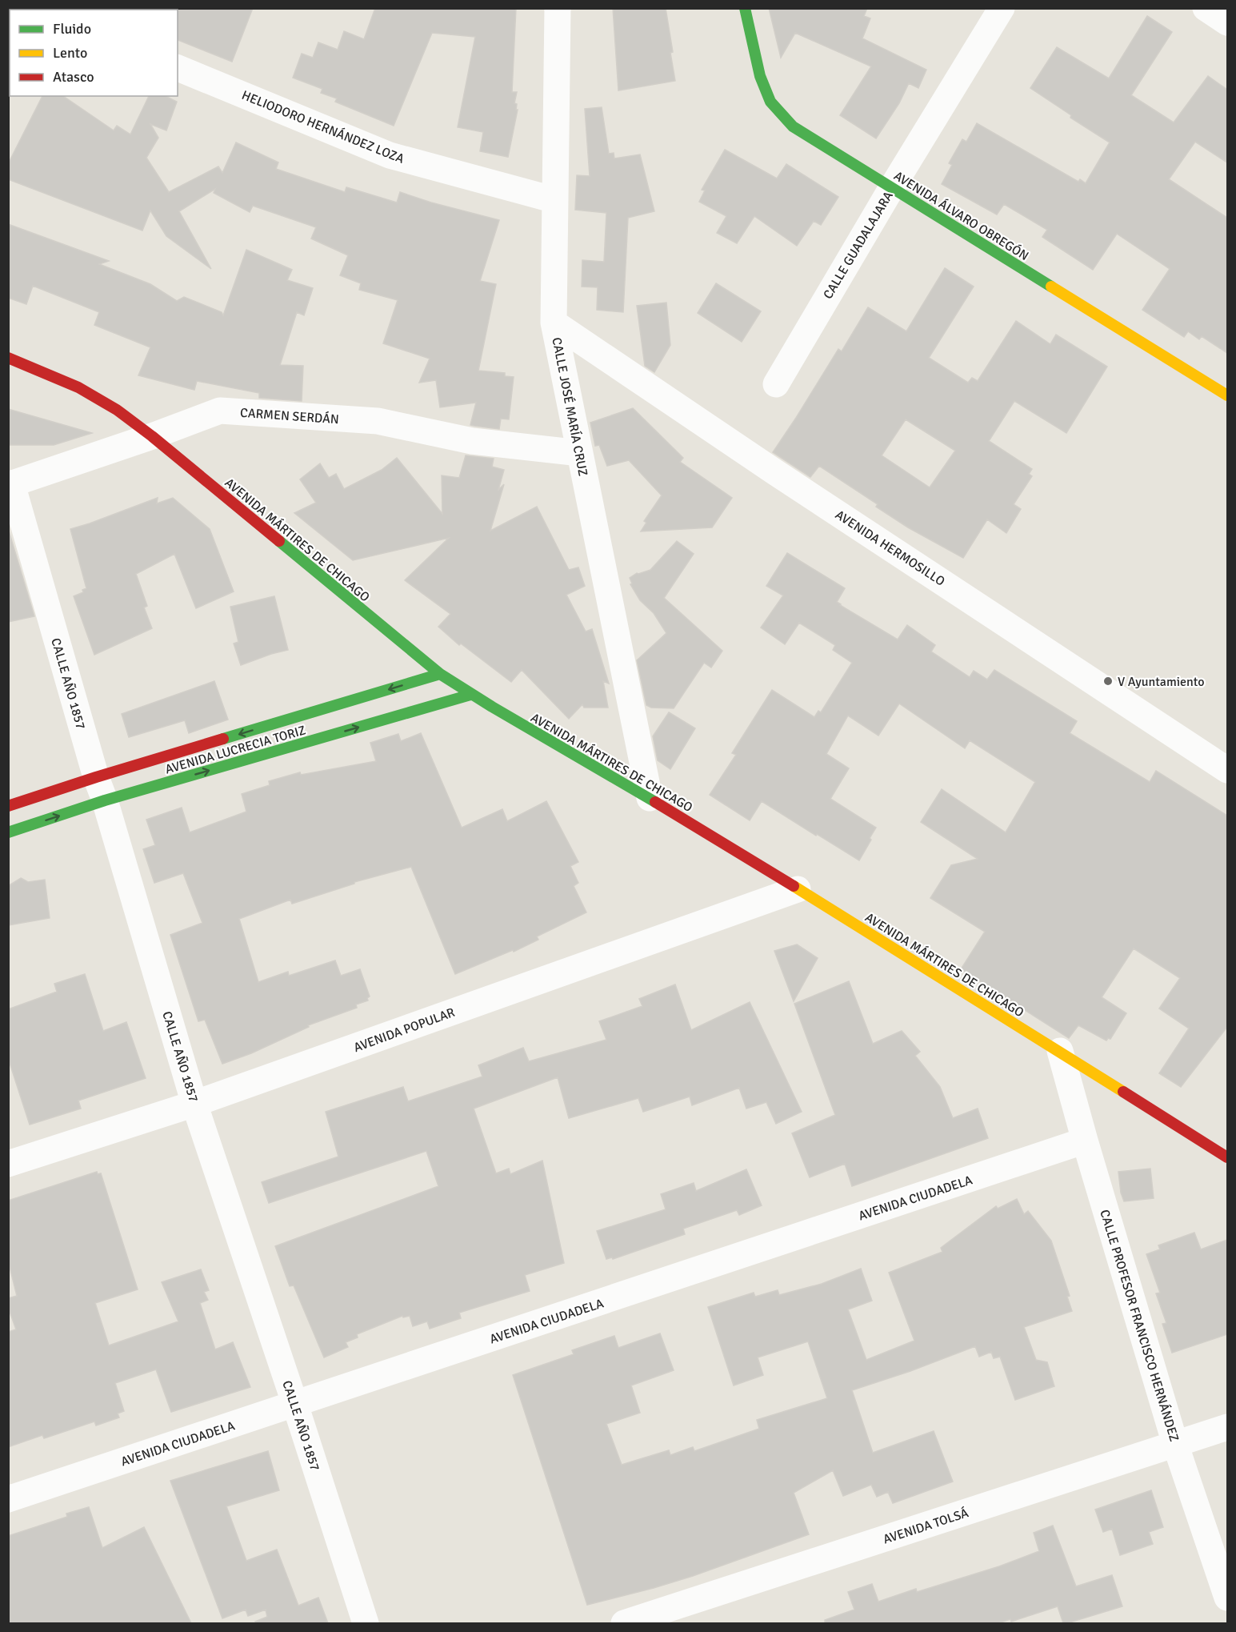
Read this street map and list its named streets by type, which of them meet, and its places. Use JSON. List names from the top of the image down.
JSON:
{
  "streets": {
    "street": [
      "HELIODORO HERNÁNDEZ LOZA",
      "AVENIDA ÁLVARO OBREGÓN",
      "CALLE GUADALAJARA",
      "CALLE JOSÉ MARÍA CRUZ",
      "CARMEN SERDÁN",
      "AVENIDA MÁRTIRES DE CHICAGO",
      "AVENIDA HERMOSILLO",
      "CALLE AÑO 1857",
      "AVENIDA LUCRECIA TORIZ",
      "AVENIDA POPULAR",
      "AVENIDA CIUDADELA",
      "CALLE PROFESOR FRANCISCO HERNÁNDEZ",
      "AVENIDA TOLSÁ"
    ]
  },
  "crossings": [
    ["HELIODORO HERNÁNDEZ LOZA", "CALLE JOSÉ MARÍA CRUZ"],
    ["AVENIDA ÁLVARO OBREGÓN", "CALLE GUADALAJARA"],
    ["CALLE JOSÉ MARÍA CRUZ", "CARMEN SERDÁN"],
    ["CALLE JOSÉ MARÍA CRUZ", "AVENIDA MÁRTIRES DE CHICAGO"],
    ["CALLE JOSÉ MARÍA CRUZ", "AVENIDA HERMOSILLO"],
    ["CARMEN SERDÁN", "AVENIDA MÁRTIRES DE CHICAGO"],
    ["CARMEN SERDÁN", "CALLE AÑO 1857"],
    ["AVENIDA MÁRTIRES DE CHICAGO", "AVENIDA LUCRECIA TORIZ"],
    ["AVENIDA MÁRTIRES DE CHICAGO", "AVENIDA POPULAR"],
    ["AVENIDA MÁRTIRES DE CHICAGO", "CALLE PROFESOR FRANCISCO HERNÁNDEZ"],
    ["CALLE AÑO 1857", "AVENIDA LUCRECIA TORIZ"],
    ["CALLE AÑO 1857", "AVENIDA POPULAR"],
    ["CALLE AÑO 1857", "AVENIDA CIUDADELA"],
    ["AVENIDA CIUDADELA", "CALLE PROFESOR FRANCISCO HERNÁNDEZ"],
    ["CALLE PROFESOR FRANCISCO HERNÁNDEZ", "AVENIDA TOLSÁ"]
  ],
  "places": ["V Ayuntamiento"],
  "legend": ["Fluido", "Lento", "Atasco"]
}
